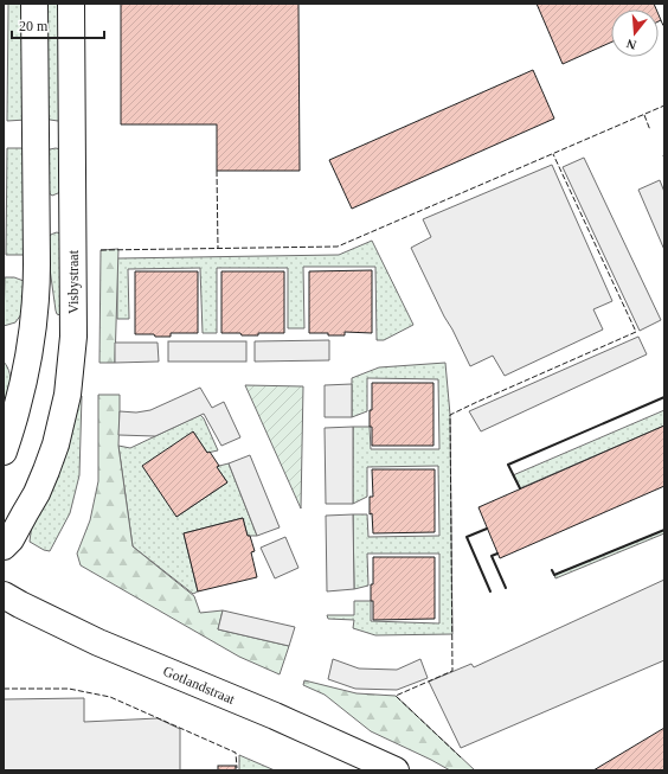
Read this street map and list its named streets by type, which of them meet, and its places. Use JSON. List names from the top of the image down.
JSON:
{
  "streets": {
    "street": ["Visbystraat", "Gotlandstraat"]
  },
  "scale_bar": "20 m",
  "north": "bottom"
}
